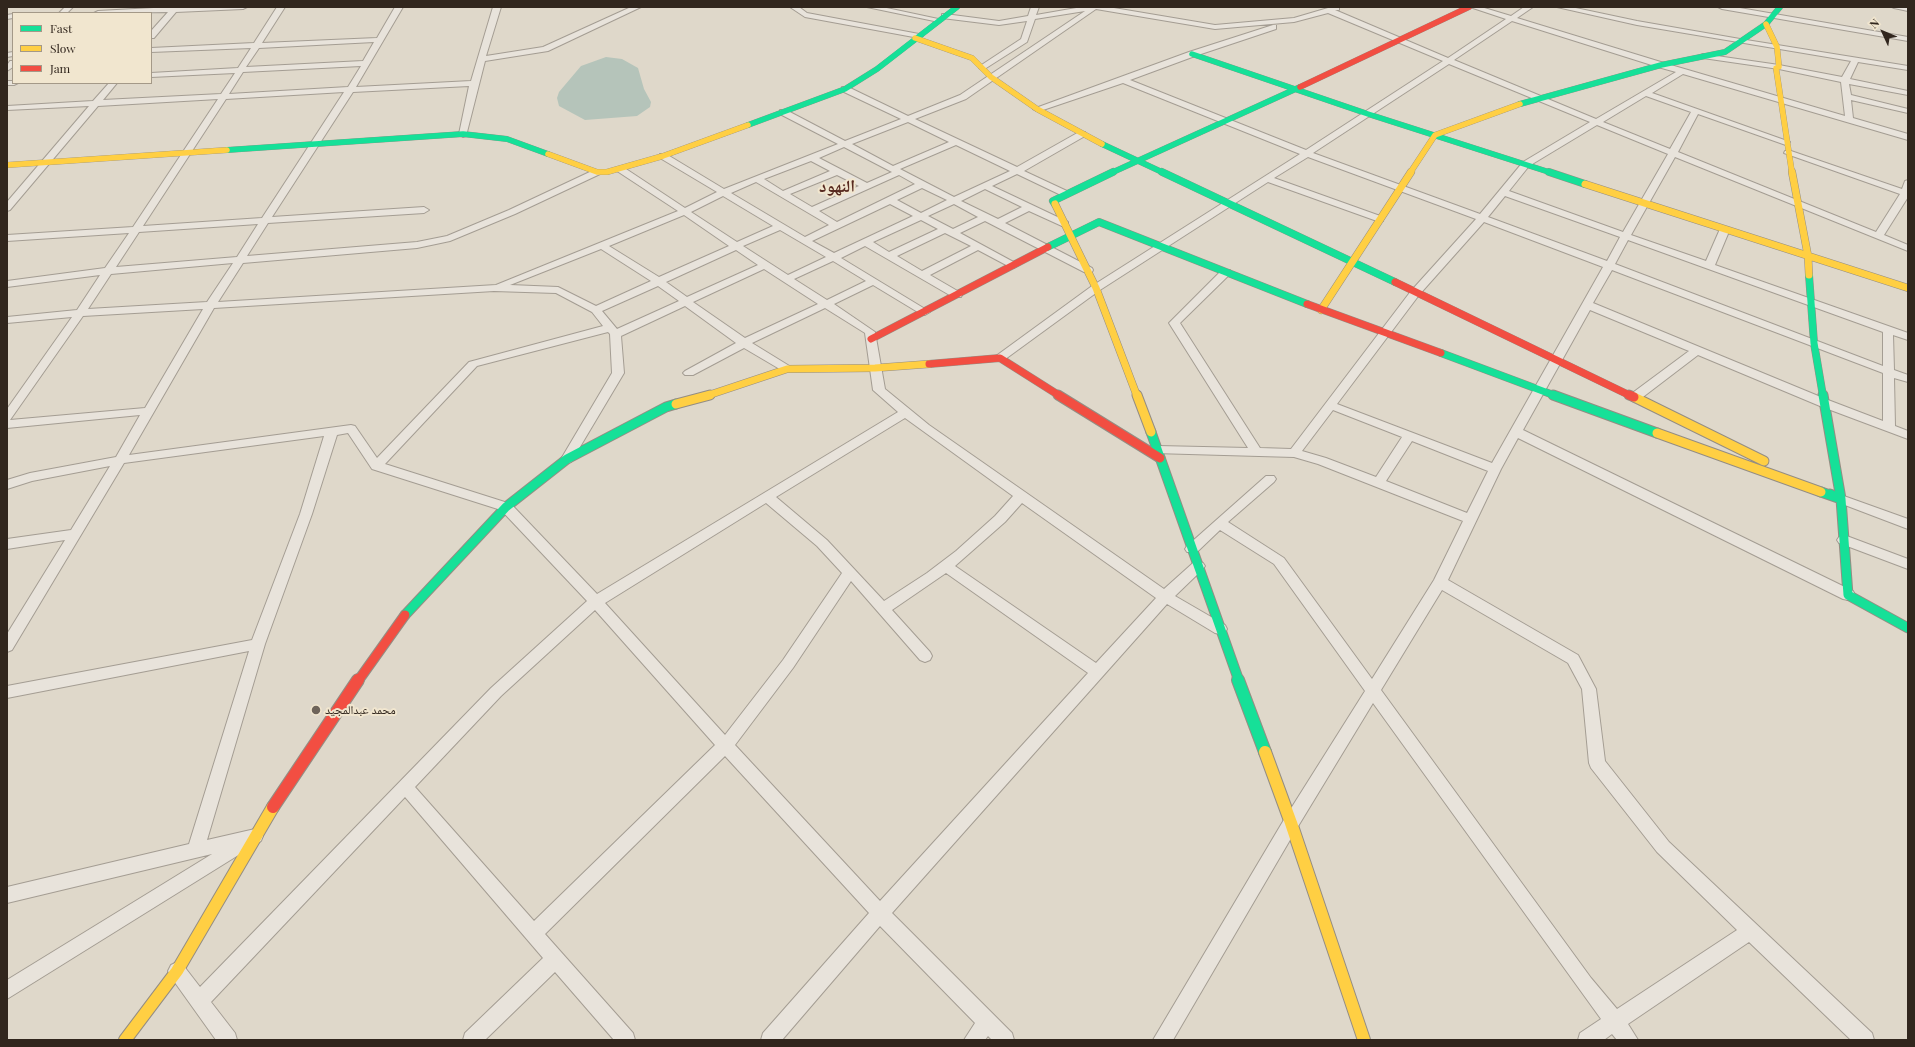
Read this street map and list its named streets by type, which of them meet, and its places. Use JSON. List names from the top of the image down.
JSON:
{
  "districts": ["النهود"],
  "places": ["محمد عبدالمجيد"],
  "legend": ["Fast", "Slow", "Jam"],
  "north": "top left"
}
